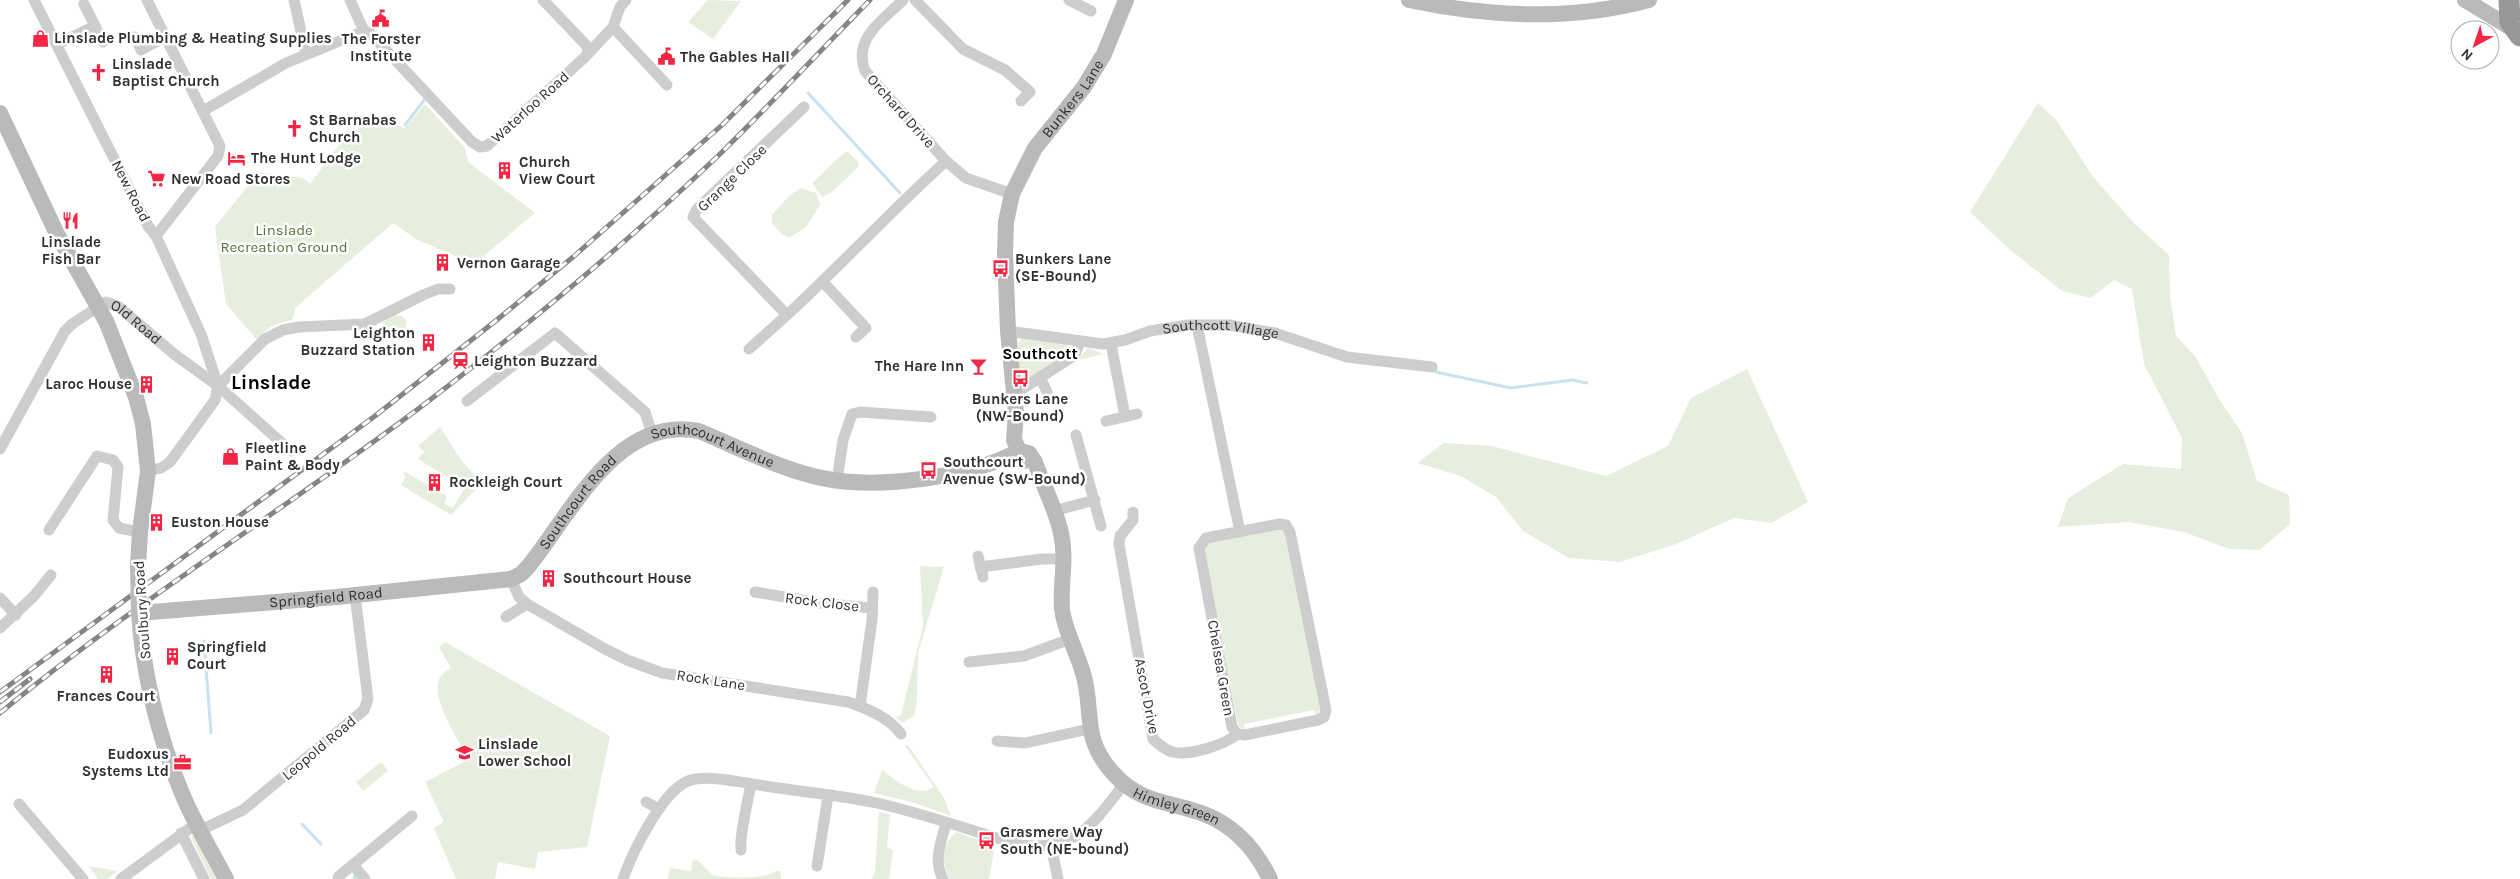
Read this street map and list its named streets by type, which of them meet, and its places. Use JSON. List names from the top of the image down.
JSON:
{
  "streets": {
    "street": [
      "Bunkers Lane",
      "Waterloo Road",
      "Orchard Drive",
      "Grange Close",
      "New Road",
      "Old Road",
      "Southcott Village",
      "Southcourt Avenue",
      "Southcourt Road",
      "Springfield Road",
      "Rock Close",
      "Soulbury Road",
      "Chelsea Green",
      "Rock Lane",
      "Ascot Drive",
      "Leopold Road",
      "Himley Green"
    ]
  },
  "crossings": [
    ["Bunkers Lane", "Orchard Drive"],
    ["New Road", "Old Road"],
    ["Old Road", "Soulbury Road"],
    ["Southcourt Avenue", "Southcourt Road"],
    ["Southcourt Avenue", "Himley Green"],
    ["Southcourt Road", "Springfield Road"],
    ["Southcourt Road", "Rock Lane"],
    ["Springfield Road", "Soulbury Road"],
    ["Springfield Road", "Rock Lane"],
    ["Springfield Road", "Leopold Road"],
    ["Rock Close", "Rock Lane"],
    ["Soulbury Road", "Leopold Road"],
    ["Chelsea Green", "Ascot Drive"]
  ],
  "districts": ["Southcott", "Linslade"],
  "parks": ["Linslade Recreation Ground"],
  "places": {
    "public building": ["The Forster Institute", "The Gables Hall"],
    "shop": ["Linslade Plumbing & Heating Supplies", "Fleetline Paint & Body"],
    "church": ["Linslade Baptist Church", "St Barnabas Church"],
    "hotel": ["The Hunt Lodge"],
    "building": [
      "Church View Court",
      "Vernon Garage",
      "Leighton Buzzard Station",
      "Laroc House",
      "Rockleigh Court",
      "Euston House",
      "Southcourt House",
      "Springfield Court",
      "Frances Court"
    ],
    "supermarket": ["New Road Stores"],
    "restaurant": ["Linslade Fish Bar"],
    "bus stop": [
      "Bunkers Lane (SE-Bound)",
      "Bunkers Lane (NW-Bound)",
      "Southcourt Avenue (SW-Bound)",
      "Grasmere Way South (NE-bound)"
    ],
    "station": ["Leighton Buzzard"],
    "bar": ["The Hare Inn"],
    "school or university": ["Linslade Lower School"],
    "office": ["Eudoxus Systems Ltd"]
  },
  "north": "bottom left"
}
